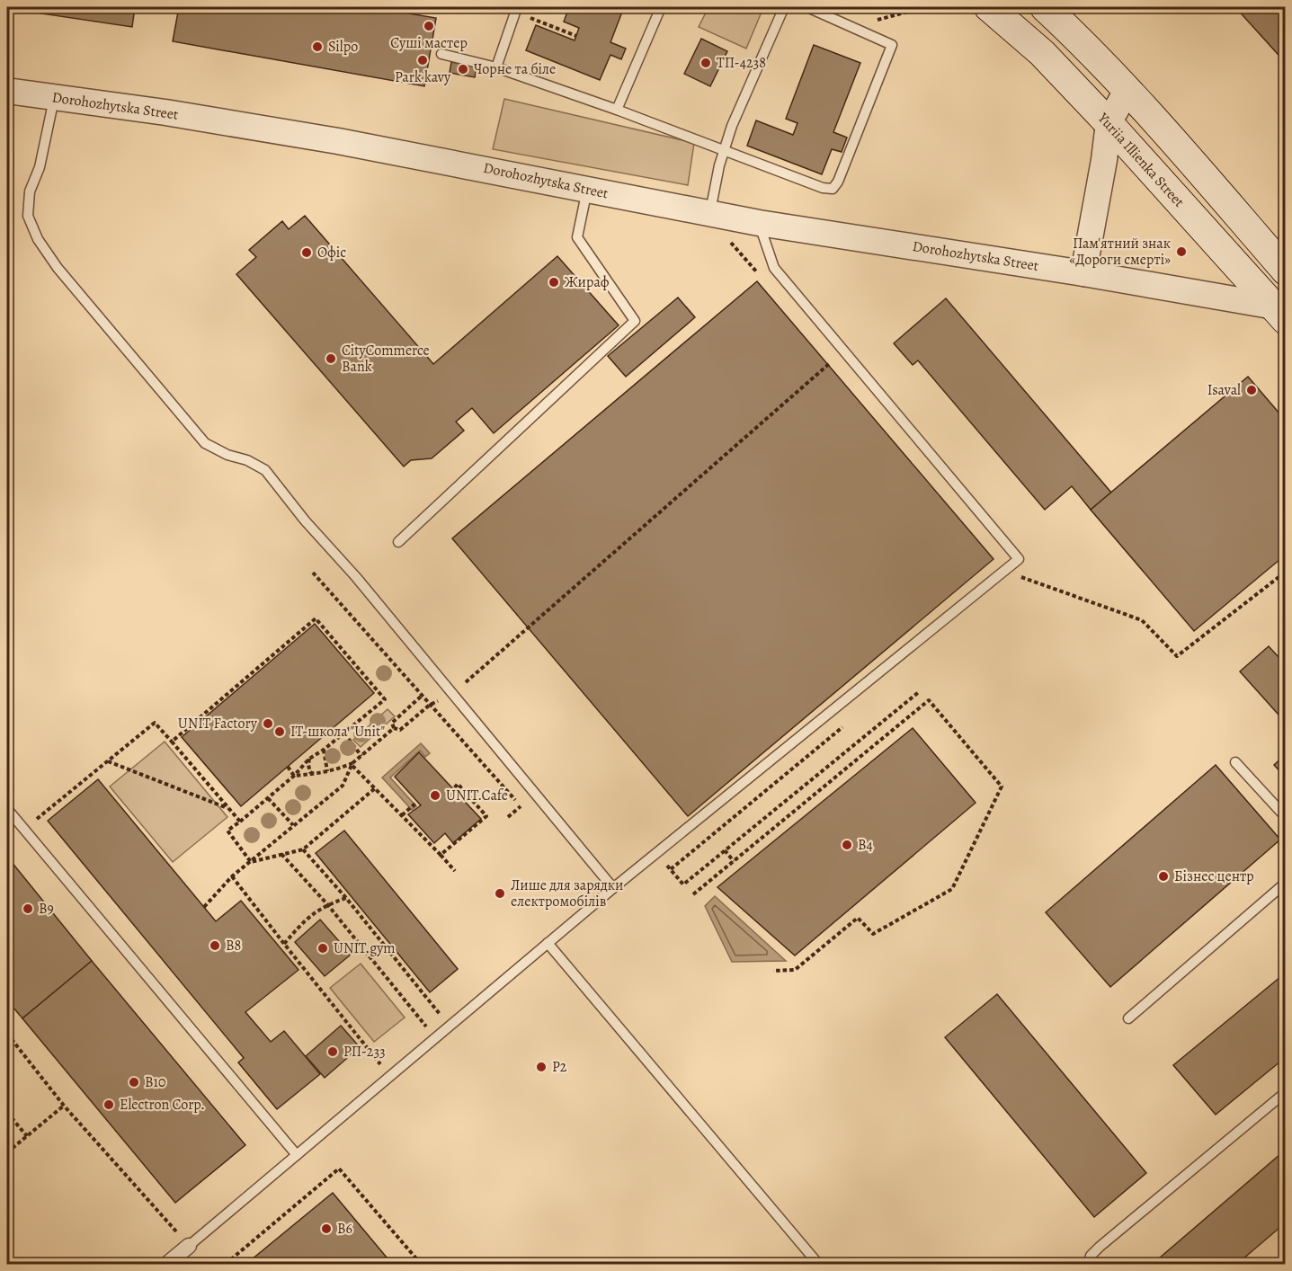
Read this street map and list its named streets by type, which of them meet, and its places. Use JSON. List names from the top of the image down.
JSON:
{
  "streets": {
    "main road": ["Yuriia Illienka Street"],
    "street": ["Dorohozhytska Street"]
  },
  "crossings": [
    ["Dorohozhytska Street", "Yuriia Illienka Street"]
  ],
  "places": [
    "Суші мастер",
    "Silpo",
    "Park kavy",
    "ТП-4238",
    "Чорне та біле",
    "Пам'ятний знак «Дороги смерті»",
    "Офіс",
    "Жираф",
    "CityCommerce Bank",
    "Isaval",
    "UNIT Factory",
    "IT-школа \"Unit\"",
    "UNIT.Cafe",
    "B4",
    "Бізнес центр",
    "Лише для зарядки електромобілів",
    "B9",
    "B8",
    "UNIT.gym",
    "РП-233",
    "P2",
    "B10",
    "Electron Corp.",
    "B6"
  ]
}
